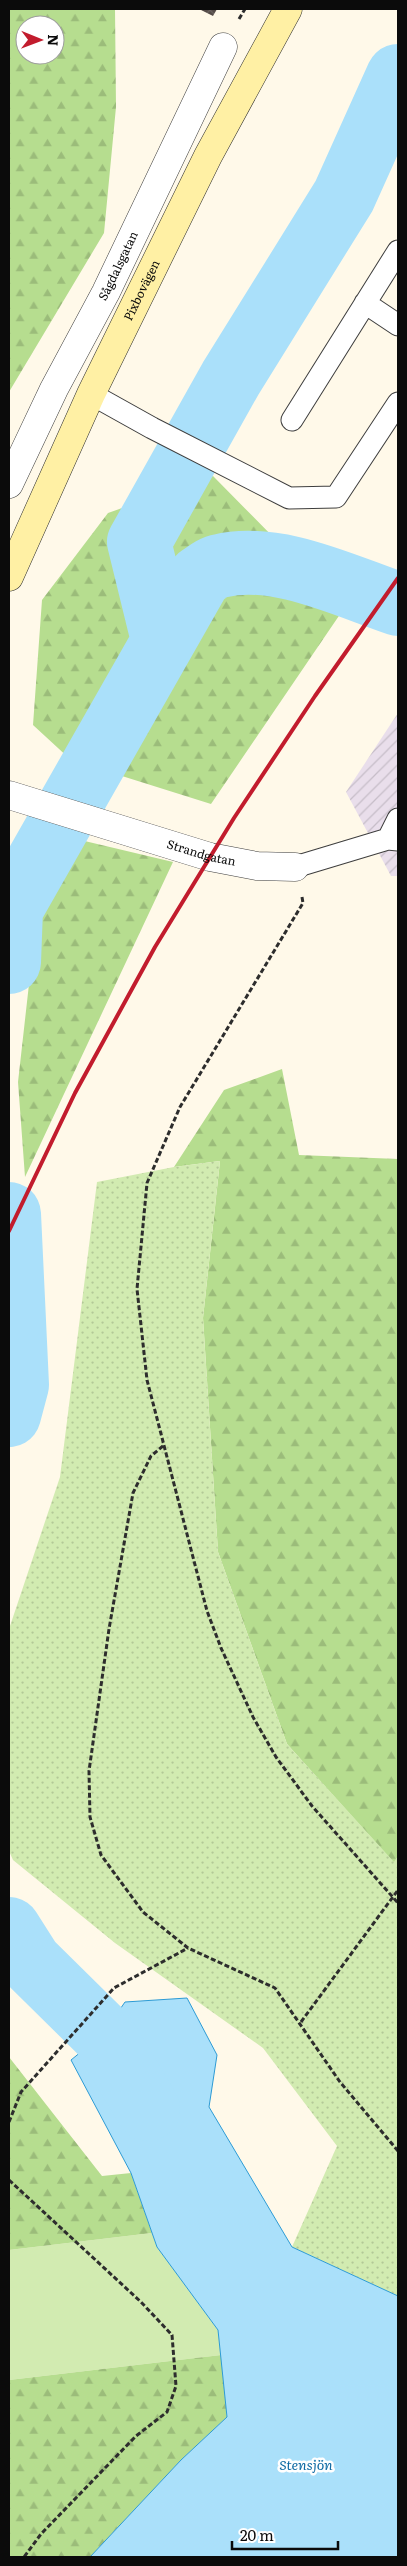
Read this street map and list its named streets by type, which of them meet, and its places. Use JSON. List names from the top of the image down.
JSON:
{
  "streets": {
    "street": ["Sågdalsgatan", "Pixbovägen", "Strandgatan"]
  },
  "water": ["Stensjön"],
  "scale_bar": "20 m",
  "north": "right"
}
